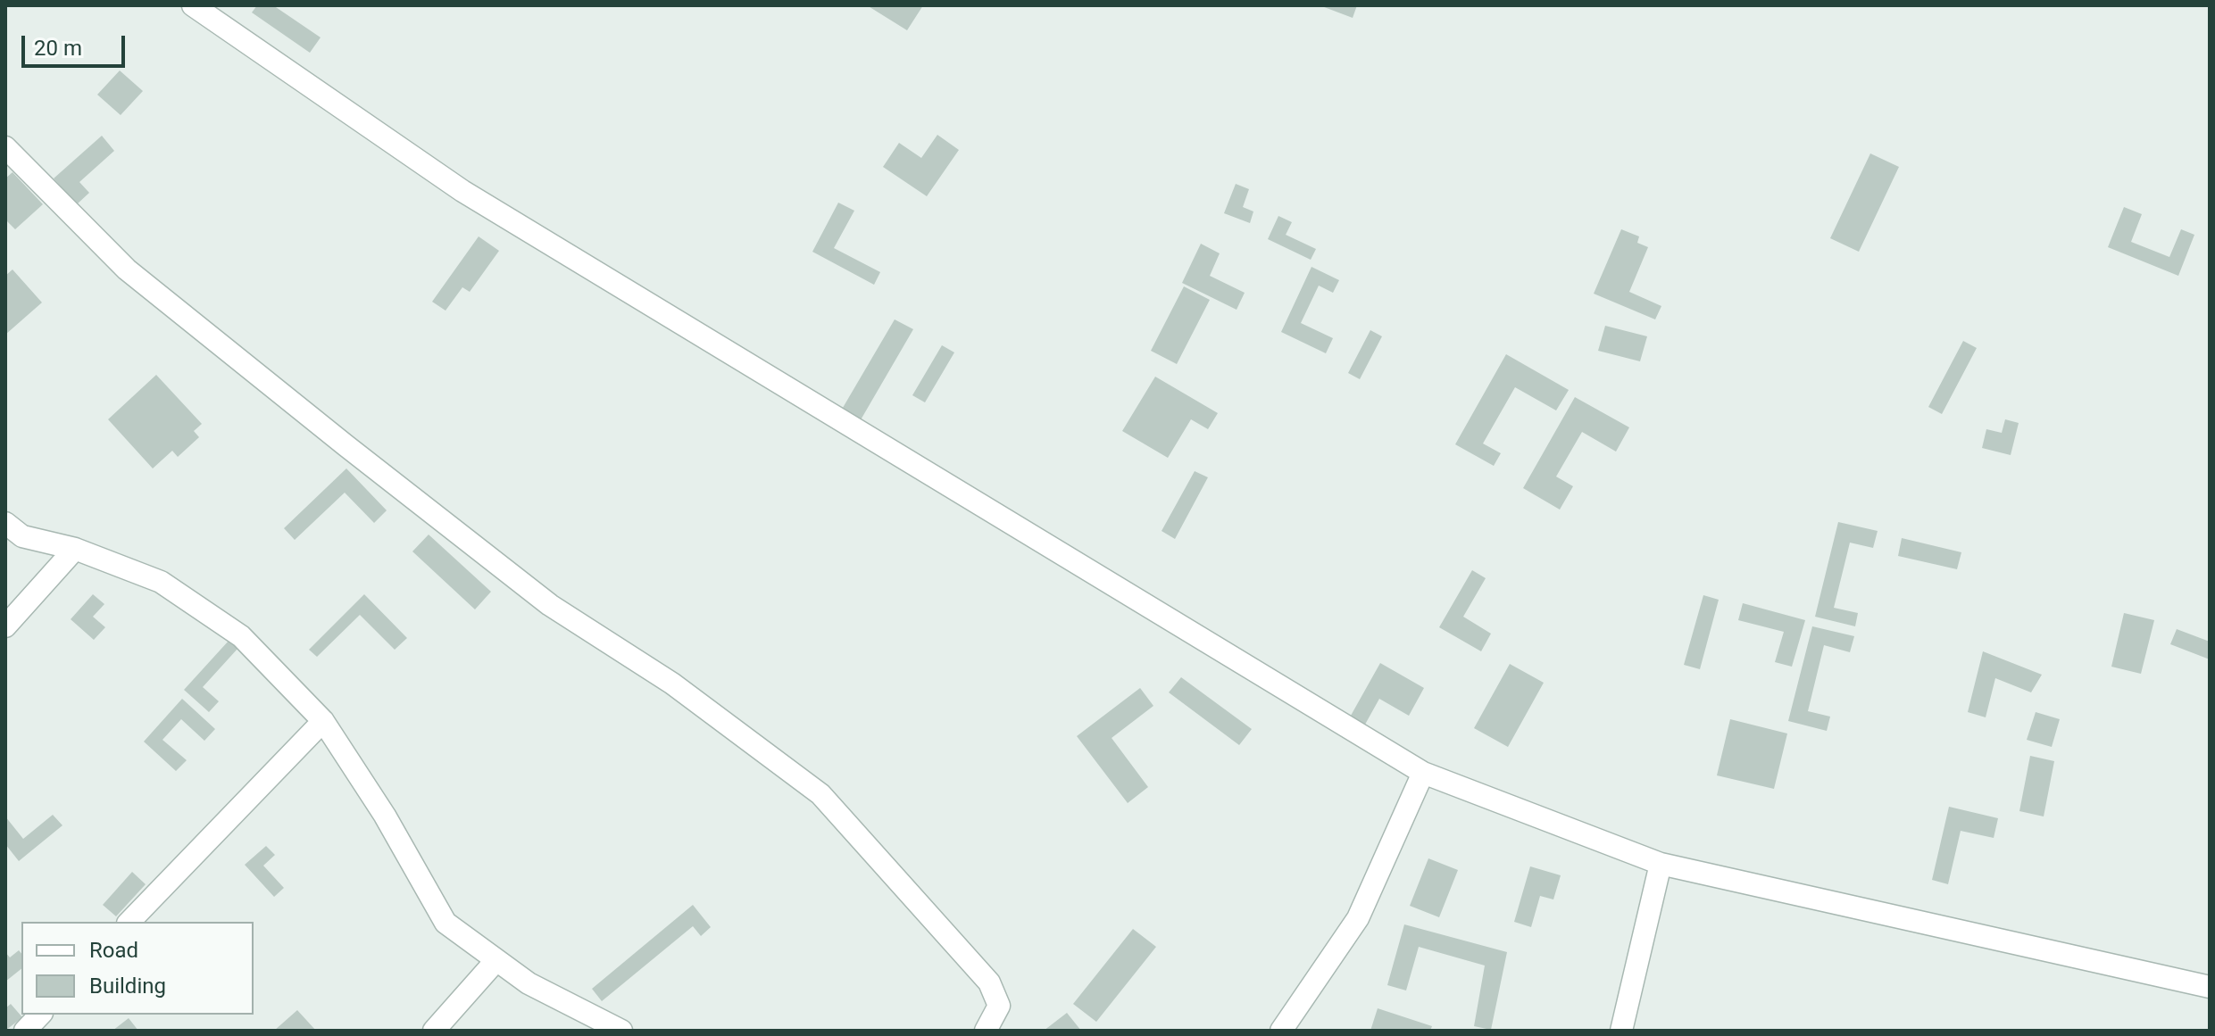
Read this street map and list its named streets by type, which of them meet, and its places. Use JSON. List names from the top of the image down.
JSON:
{
  "legend": ["Road", "Building"],
  "scale_bar": "20 m"
}
